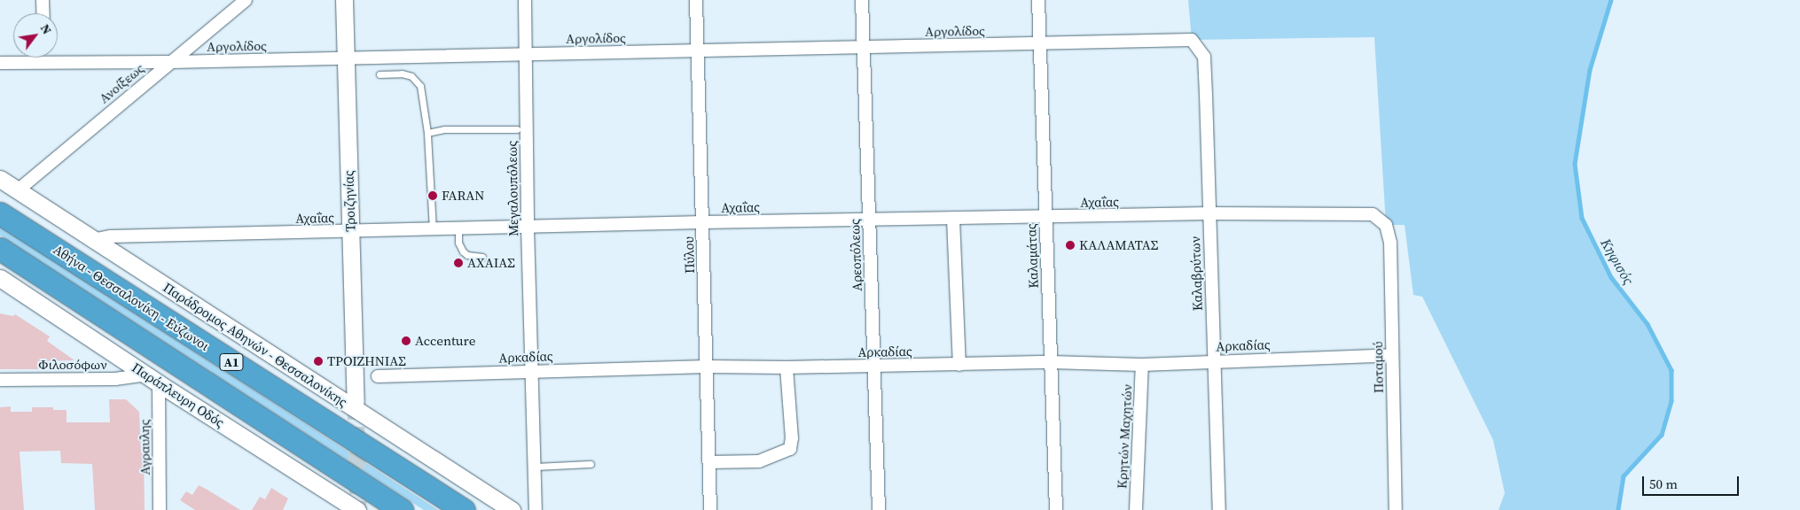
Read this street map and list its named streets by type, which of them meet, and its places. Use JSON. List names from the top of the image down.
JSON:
{
  "streets": {
    "highway": ["Αθήνα - Θεσσαλονίκη - Εύζωνοι", "Α1"],
    "main road": ["Τροιζηνίας", "Παράδρομος Αθηνών - Θεσσαλονίκης", "Παράπλευρη Οδός"],
    "street": [
      "Αργολίδος",
      "Ανοίξεως",
      "Μεγαλουπόλεως",
      "Αχαΐας",
      "Πύλου",
      "Αρεοπόλεως",
      "Καλαμάτας",
      "Καλαβρύτων",
      "Αρκαδίας",
      "Φιλοσόφων",
      "Ποταμού",
      "Κρητών Μαχητών",
      "Αγραυλης"
    ]
  },
  "crossings": [
    ["Αργολίδος", "Ανοίξεως"],
    ["Αργολίδος", "Μεγαλουπόλεως"],
    ["Αργολίδος", "Τροιζηνίας"],
    ["Αργολίδος", "Πύλου"],
    ["Αργολίδος", "Αρεοπόλεως"],
    ["Αργολίδος", "Καλαμάτας"],
    ["Αργολίδος", "Καλαβρύτων"],
    ["Ανοίξεως", "Παράδρομος Αθηνών - Θεσσαλονίκης"],
    ["Μεγαλουπόλεως", "Αχαΐας"],
    ["Μεγαλουπόλεως", "Αρκαδίας"],
    ["Τροιζηνίας", "Αχαΐας"],
    ["Αχαΐας", "Πύλου"],
    ["Αχαΐας", "Αρεοπόλεως"],
    ["Αχαΐας", "Καλαμάτας"],
    ["Αχαΐας", "Καλαβρύτων"],
    ["Αχαΐας", "Παράδρομος Αθηνών - Θεσσαλονίκης"],
    ["Αχαΐας", "Ποταμού"],
    ["Πύλου", "Αρκαδίας"],
    ["Αρεοπόλεως", "Αρκαδίας"],
    ["Καλαμάτας", "Αρκαδίας"],
    ["Καλαβρύτων", "Αρκαδίας"],
    ["Αρκαδίας", "Ποταμού"],
    ["Αρκαδίας", "Κρητών Μαχητών"],
    ["Φιλοσόφων", "Παράπλευρη Οδός"],
    ["Φιλοσόφων", "Αγραυλης"],
    ["Παράπλευρη Οδός", "Αγραυλης"]
  ],
  "water": ["Κηφισός"],
  "places": [
    "FARAN",
    "ΚΑΛΑΜΑΤΑΣ",
    "AXAΙΑΣ",
    "Accenture",
    "ΤΡΟΙΖΗΝΙΑΣ"
  ],
  "scale_bar": "50 m",
  "north": "top right"
}
